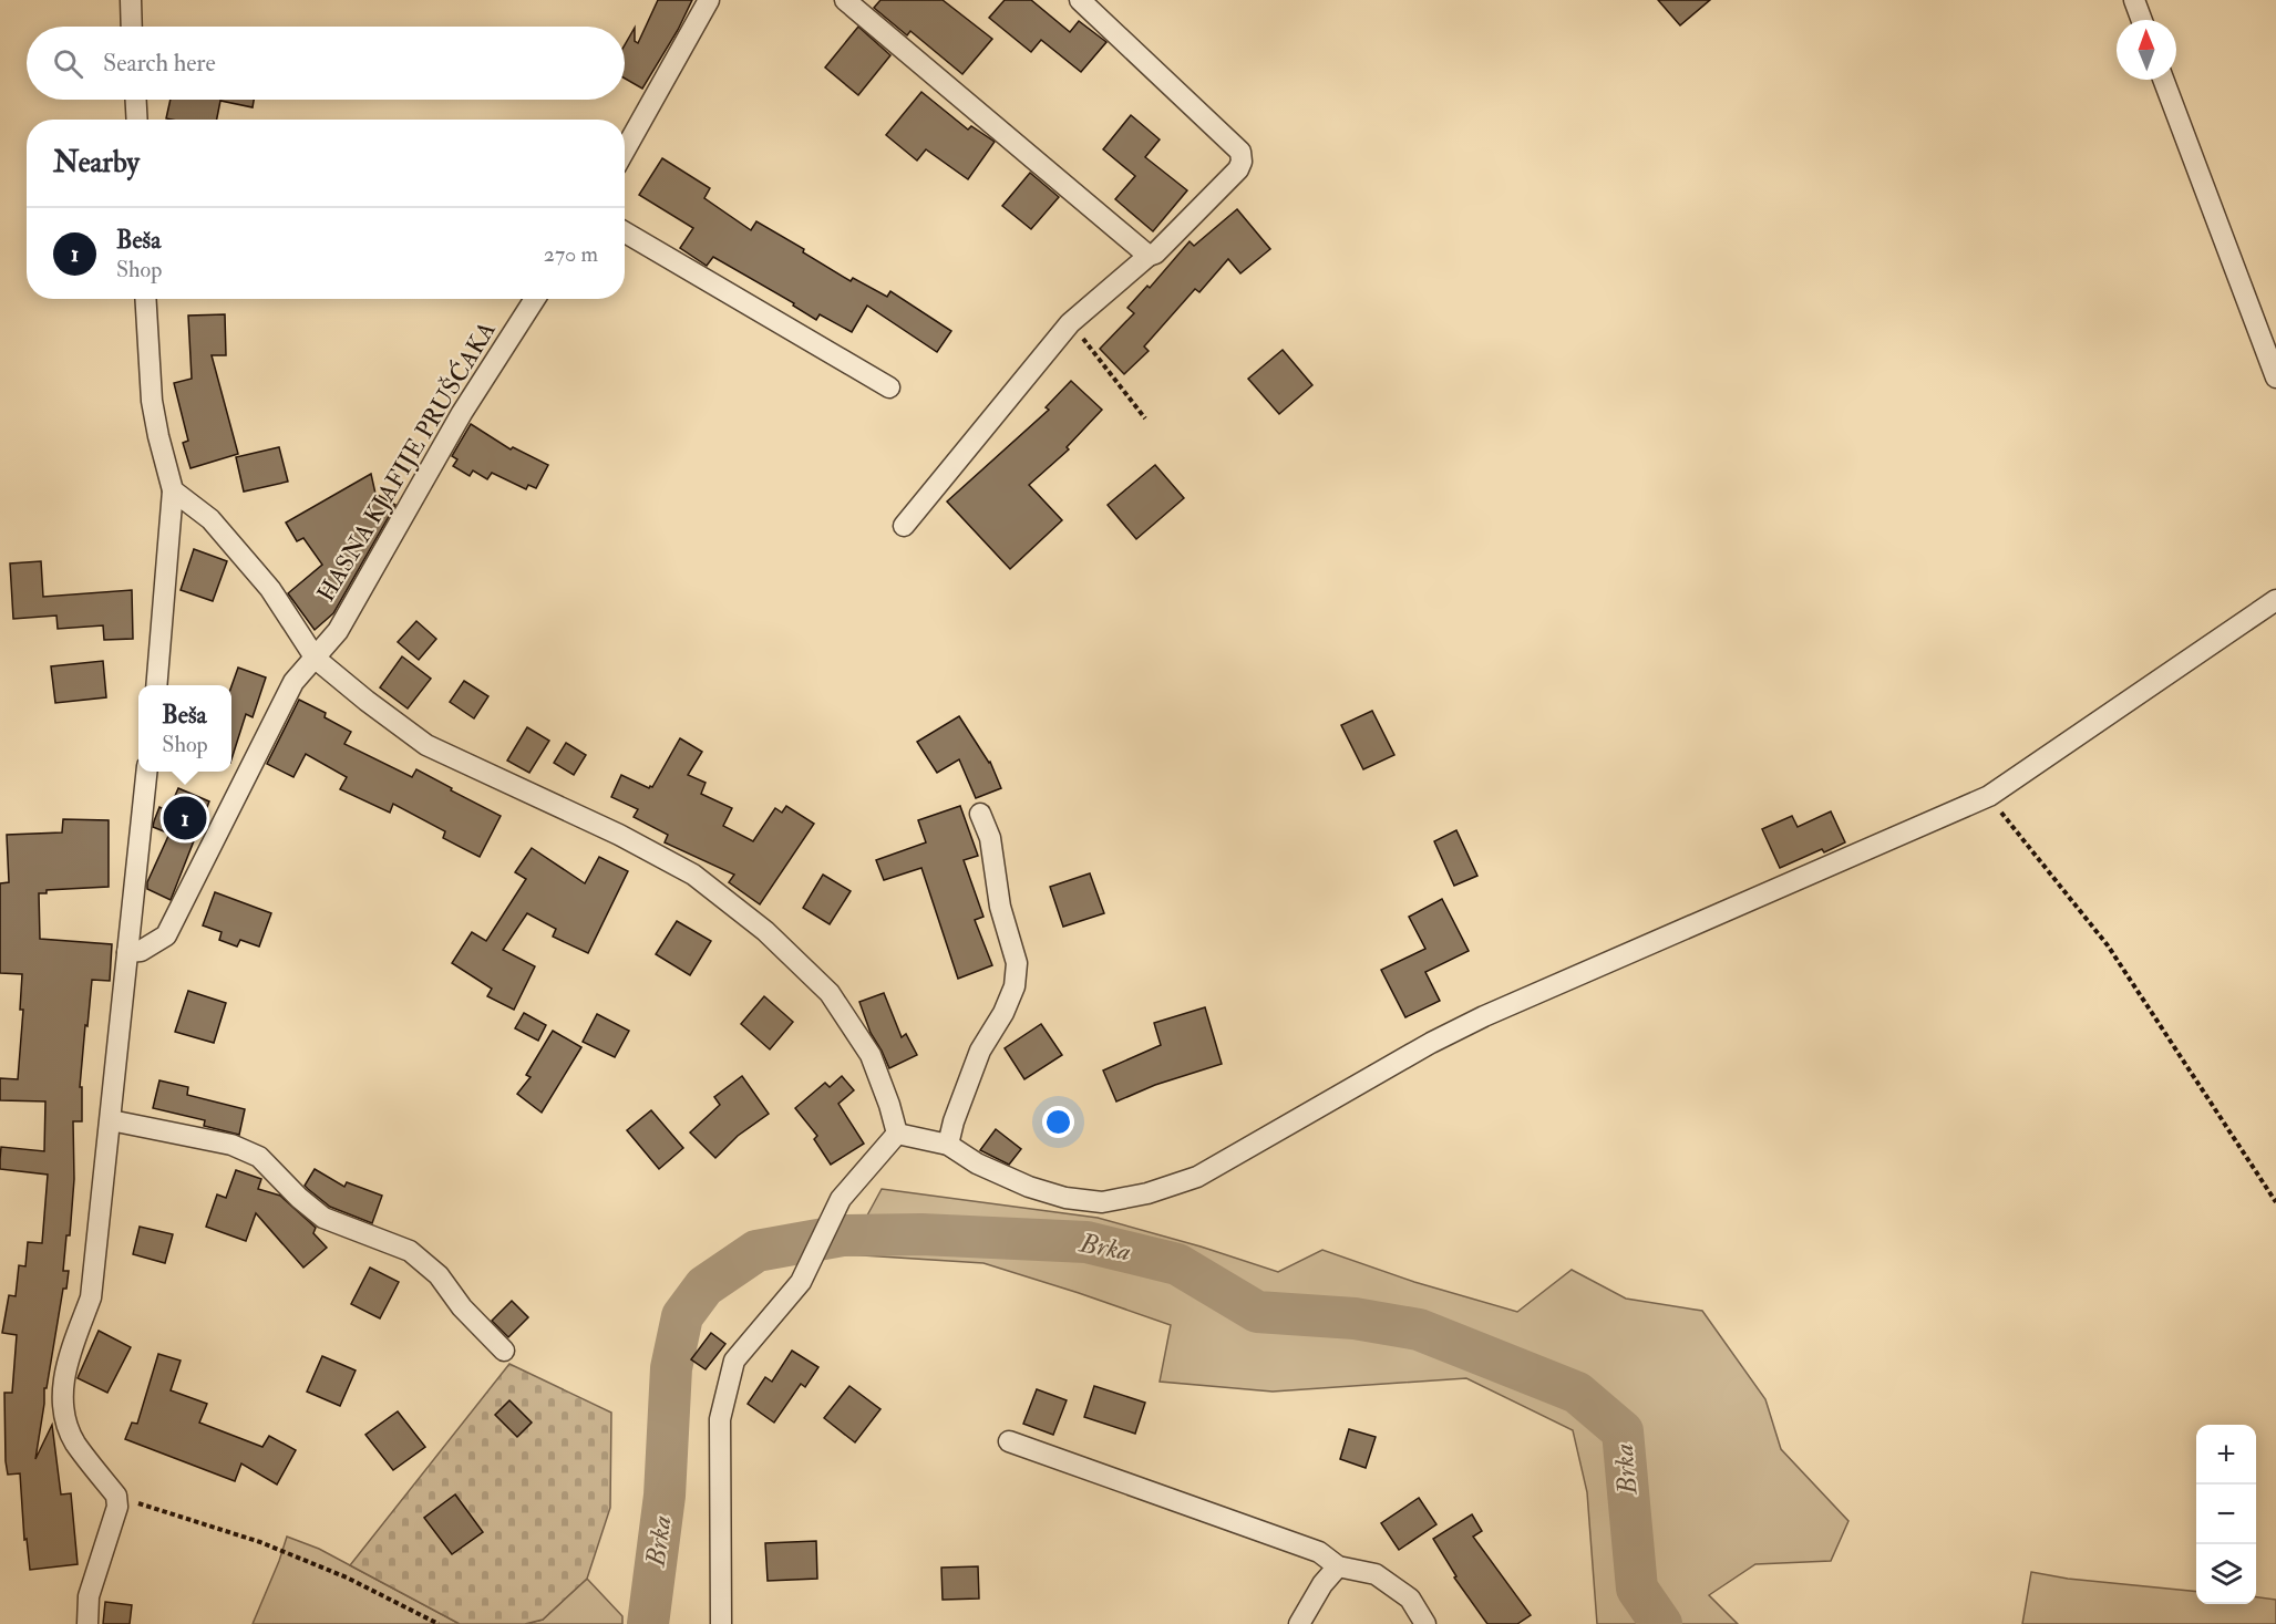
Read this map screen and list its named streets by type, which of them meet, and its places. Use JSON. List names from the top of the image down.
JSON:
{
  "streets": {
    "street": ["HASNA KJAFIJE PRUŠĆAKA"]
  },
  "water": ["Brka"],
  "north": "top",
  "page": {
    "search": "Search here",
    "heading": "Nearby",
    "list": [
      {
        "mark": "1",
        "name": "Beša",
        "note": "Shop",
        "value": "270 m"
      }
    ],
    "popup": ["Beša", "Shop"],
    "pins": "1",
    "map_buttons": ["+", "−"]
  }
}
